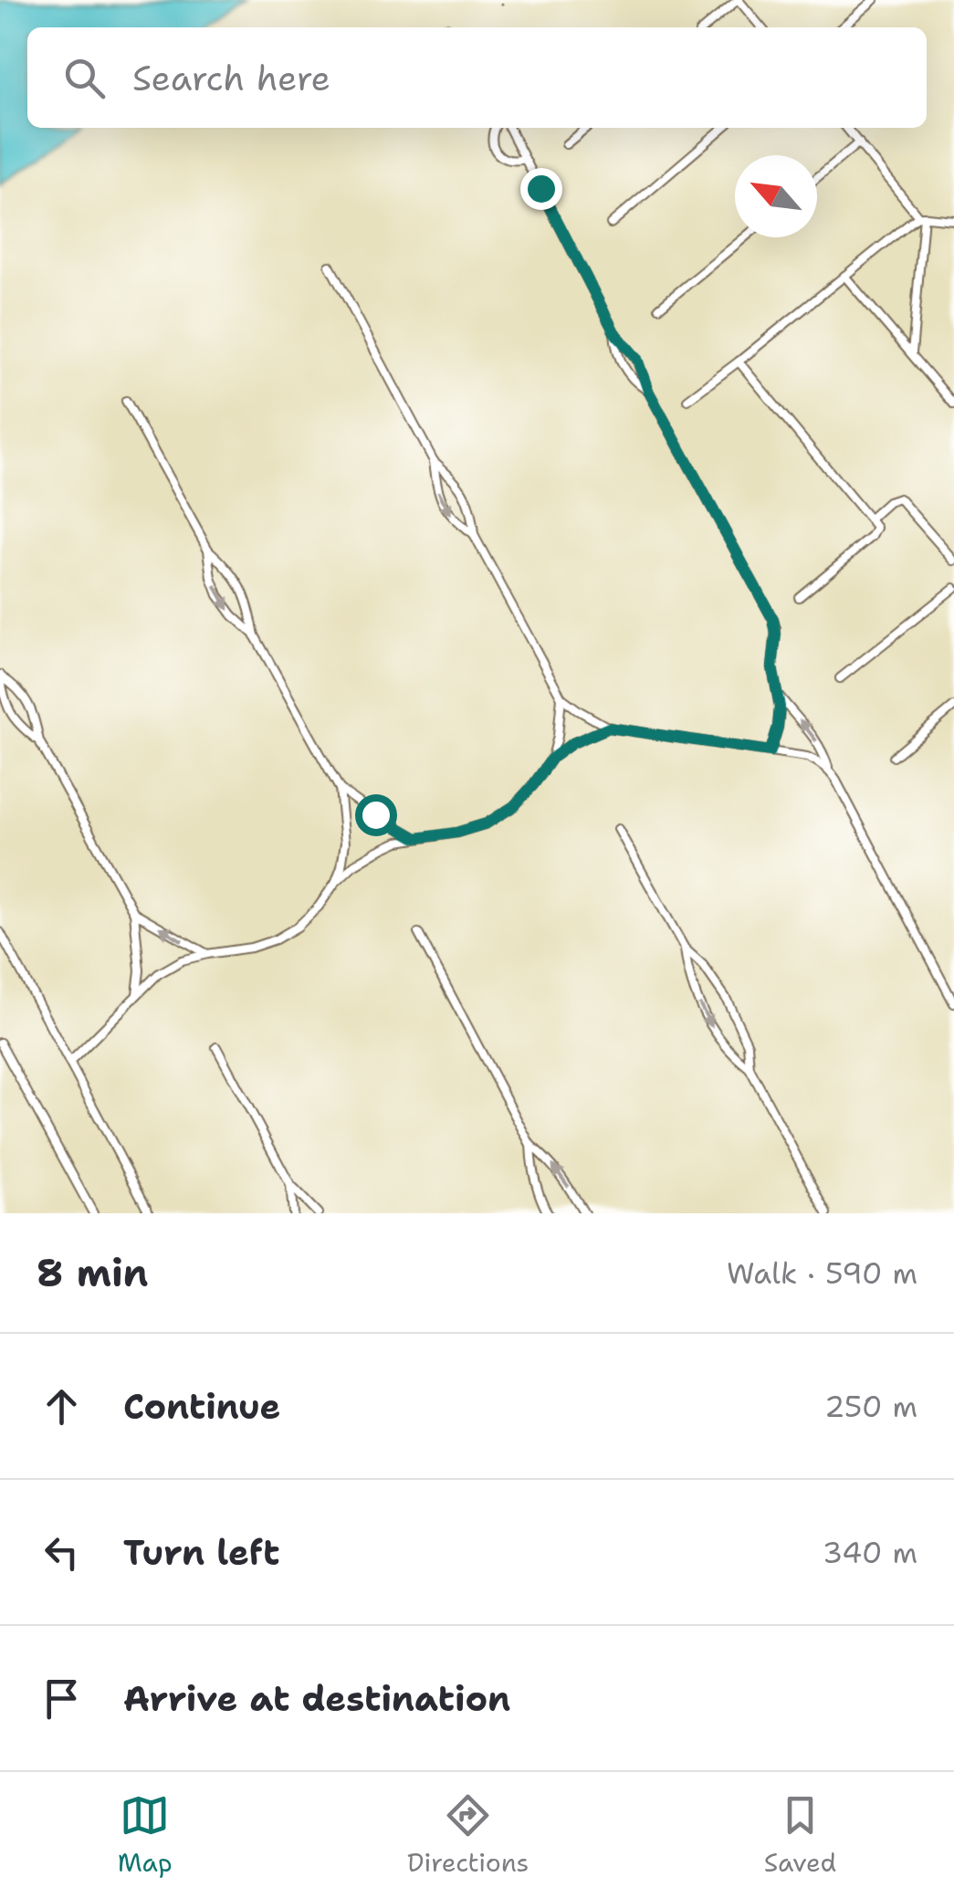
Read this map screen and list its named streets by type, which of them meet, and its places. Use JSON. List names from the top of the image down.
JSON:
{
  "north": "top left",
  "page": {
    "search": "Search here",
    "heading": ["8 min", "Walk · 590 m"],
    "list": [
      ["Continue", "250 m"],
      ["Turn left", "340 m"],
      "Arrive at destination"
    ],
    "nav": ["Map", "Directions", "Saved"]
  }
}
